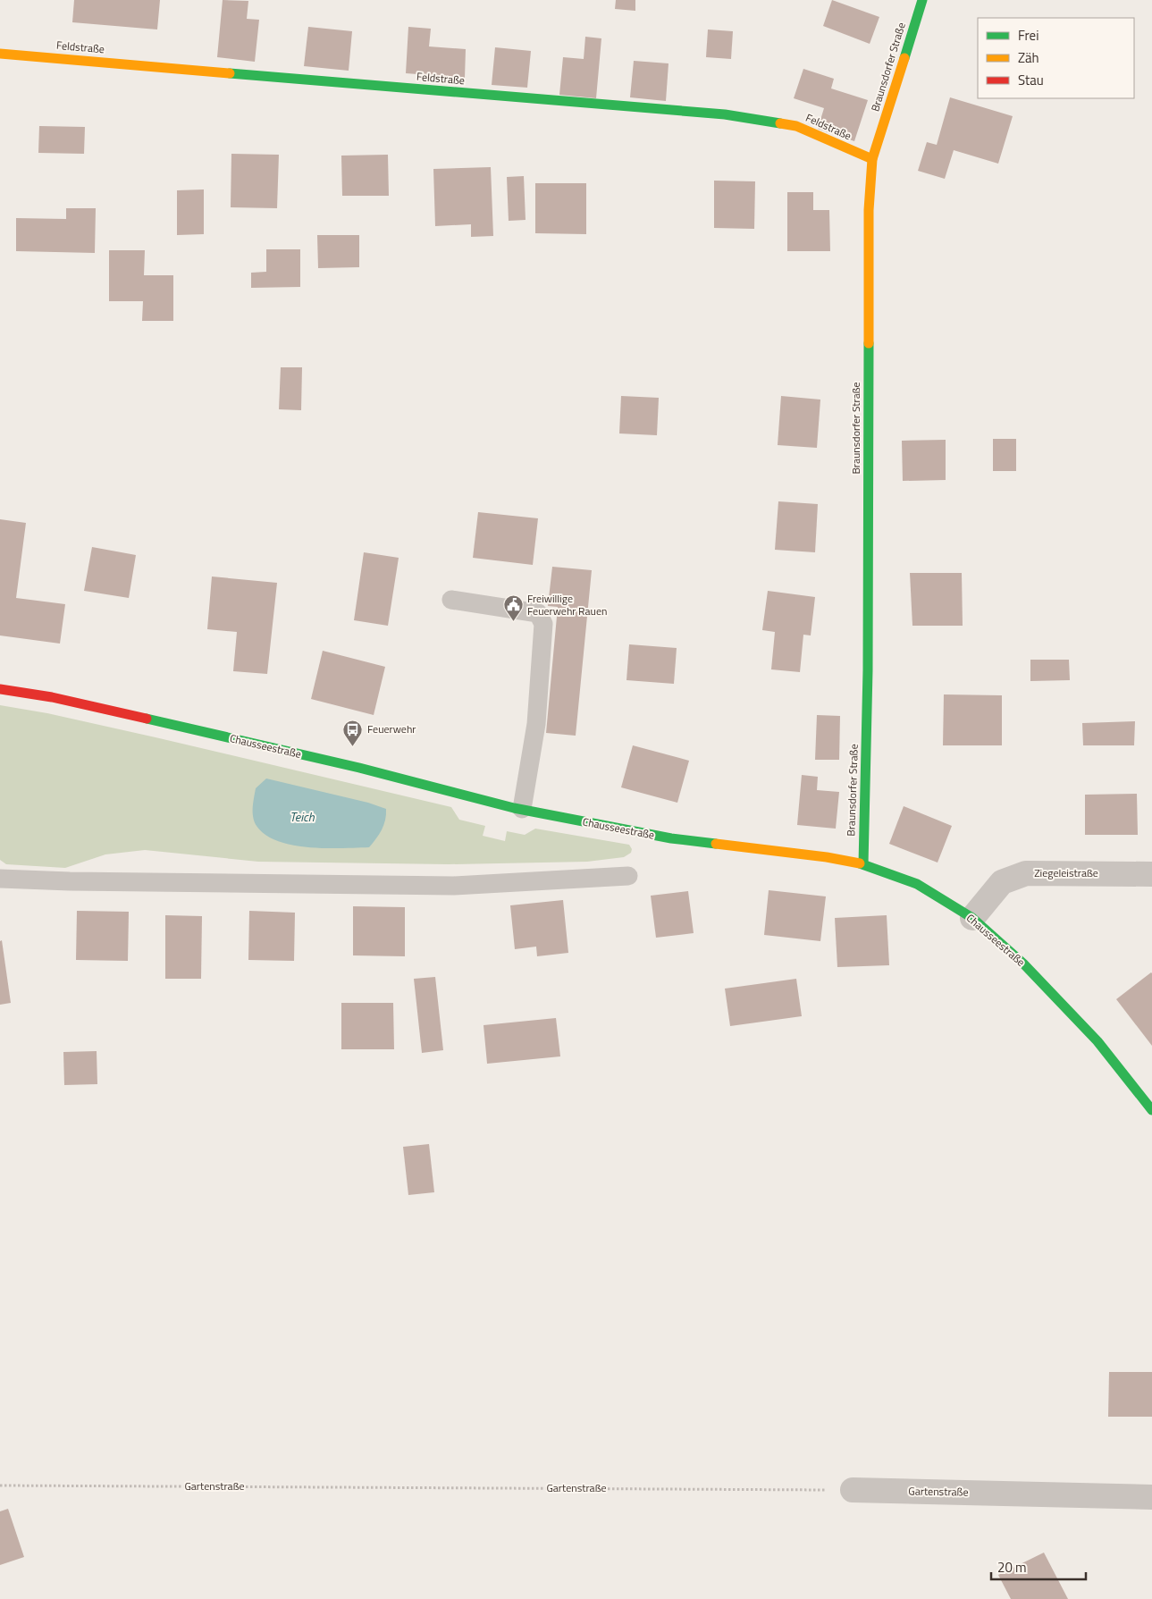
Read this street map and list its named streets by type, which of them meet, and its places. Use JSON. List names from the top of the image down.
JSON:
{
  "streets": {
    "street": [
      "Feldstraße",
      "Braunsdorfer Straße",
      "Chausseestraße",
      "Ziegeleistraße",
      "Gartenstraße"
    ]
  },
  "crossings": [
    ["Feldstraße", "Braunsdorfer Straße"],
    ["Braunsdorfer Straße", "Chausseestraße"],
    ["Chausseestraße", "Ziegeleistraße"]
  ],
  "water": ["Teich"],
  "places": {
    "public building": ["Freiwillige Feuerwehr Rauen"],
    "bus stop": ["Feuerwehr"]
  },
  "legend": ["Frei", "Zäh", "Stau"],
  "scale_bar": "20 m"
}
